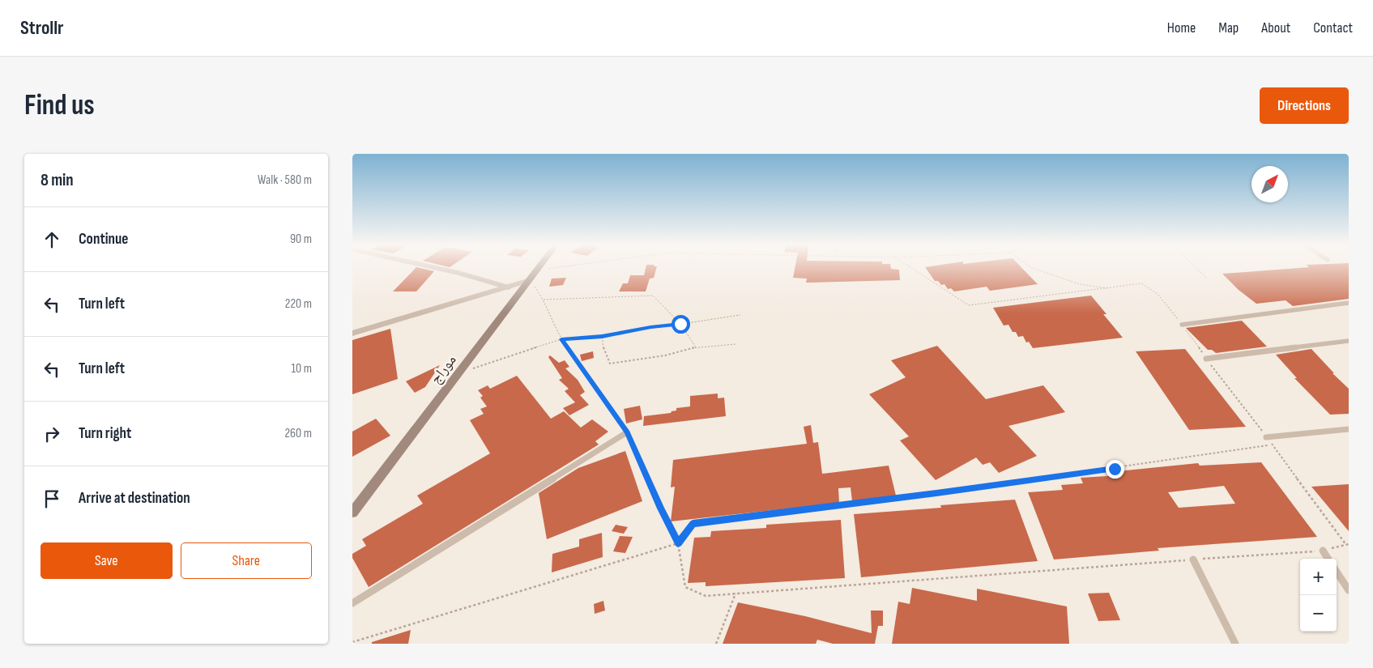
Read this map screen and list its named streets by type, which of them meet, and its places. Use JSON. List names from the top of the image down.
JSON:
{
  "streets": {
    "main road": ["موراج"]
  },
  "north": "top right",
  "page": {
    "header": "Strollr",
    "nav": [
      "Home",
      "Map",
      "About",
      "Contact"
    ],
    "buttons": [
      "Directions",
      ["Save", "Share"]
    ],
    "title": "Find us",
    "heading": ["8 min", "Walk · 580 m"],
    "list": [
      ["Continue", "90 m"],
      ["Turn left", "220 m"],
      ["Turn left", "10 m"],
      ["Turn right", "260 m"],
      "Arrive at destination"
    ],
    "map_buttons": ["+", "−"]
  }
}
